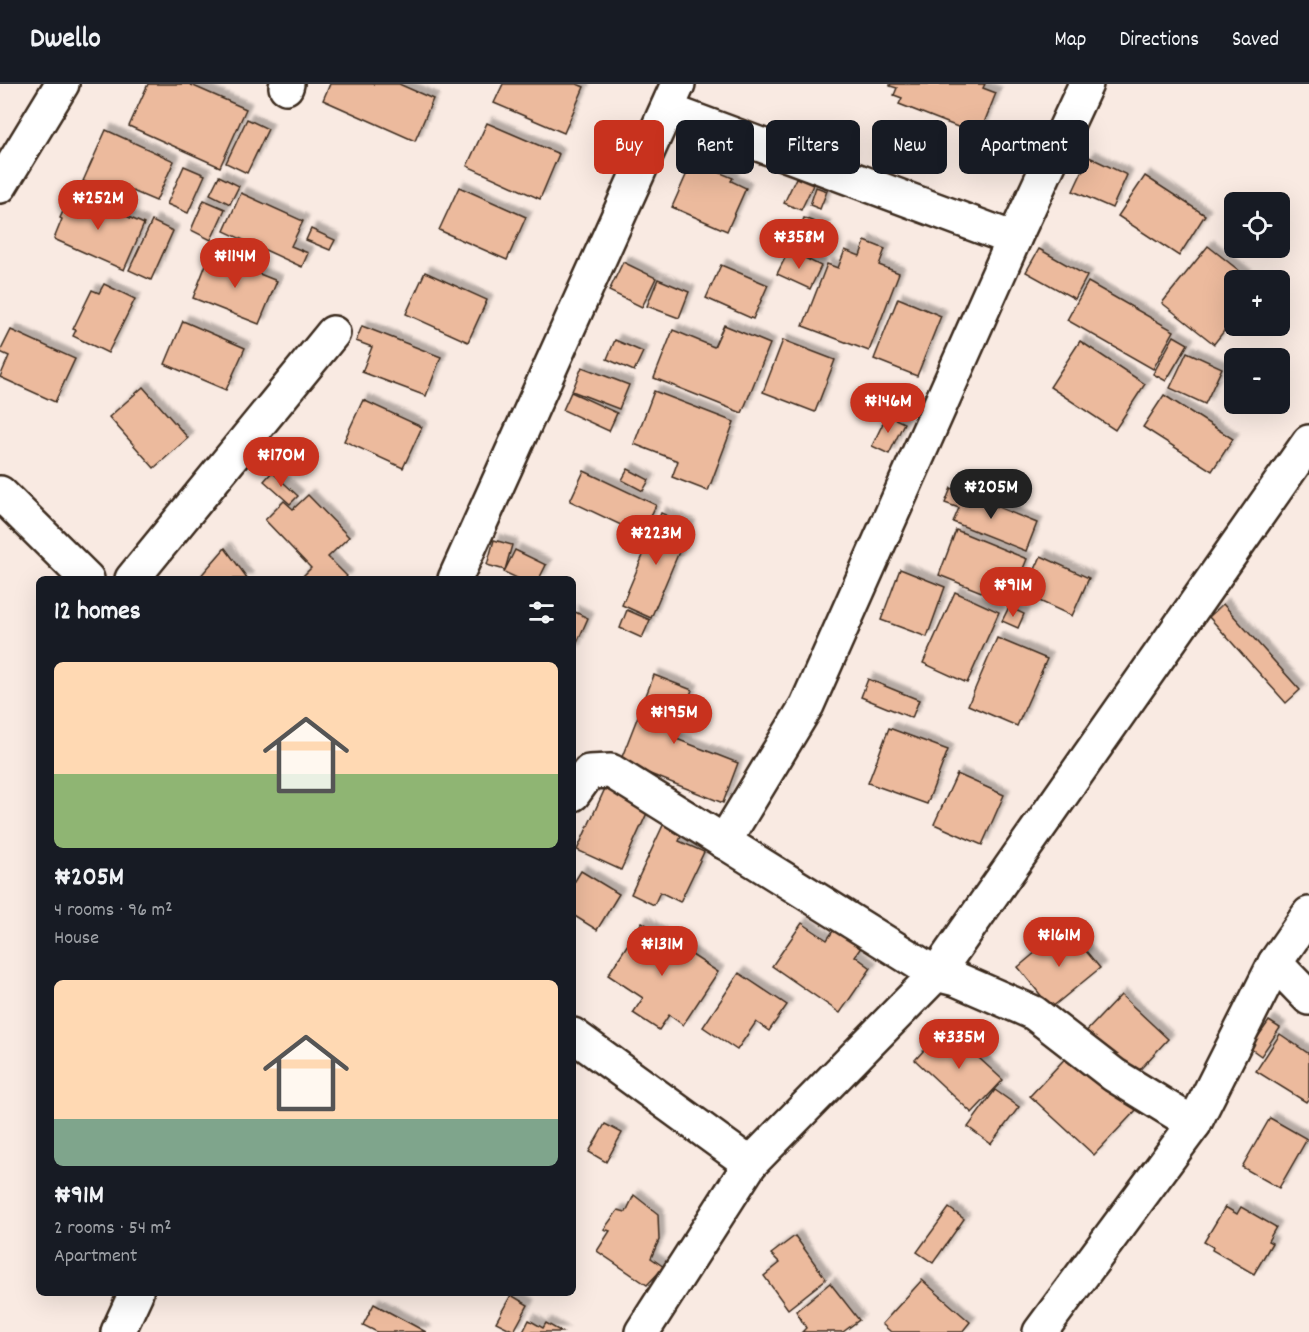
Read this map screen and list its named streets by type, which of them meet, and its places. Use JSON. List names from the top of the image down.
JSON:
{
  "page": {
    "header": "Dwello",
    "nav": ["Map", "Directions", "Saved"],
    "chip": [
      "Buy",
      "Rent",
      "Filters",
      "New",
      "Apartment"
    ],
    "price": [
      "₦252M",
      "₦358M",
      "₦114M",
      "₦146M",
      "₦170M",
      "₦205M",
      "₦223M",
      "₦91M",
      "₦195M",
      "₦161M",
      "₦131M",
      "₦335M"
    ],
    "map_buttons": ["+", "−"],
    "heading": "12 homes",
    "list": [
      {
        "name": "₦205M",
        "note": "4 rooms · 96 m² · House"
      },
      {
        "name": "₦91M",
        "note": "2 rooms · 54 m² · Apartment"
      }
    ]
  }
}
